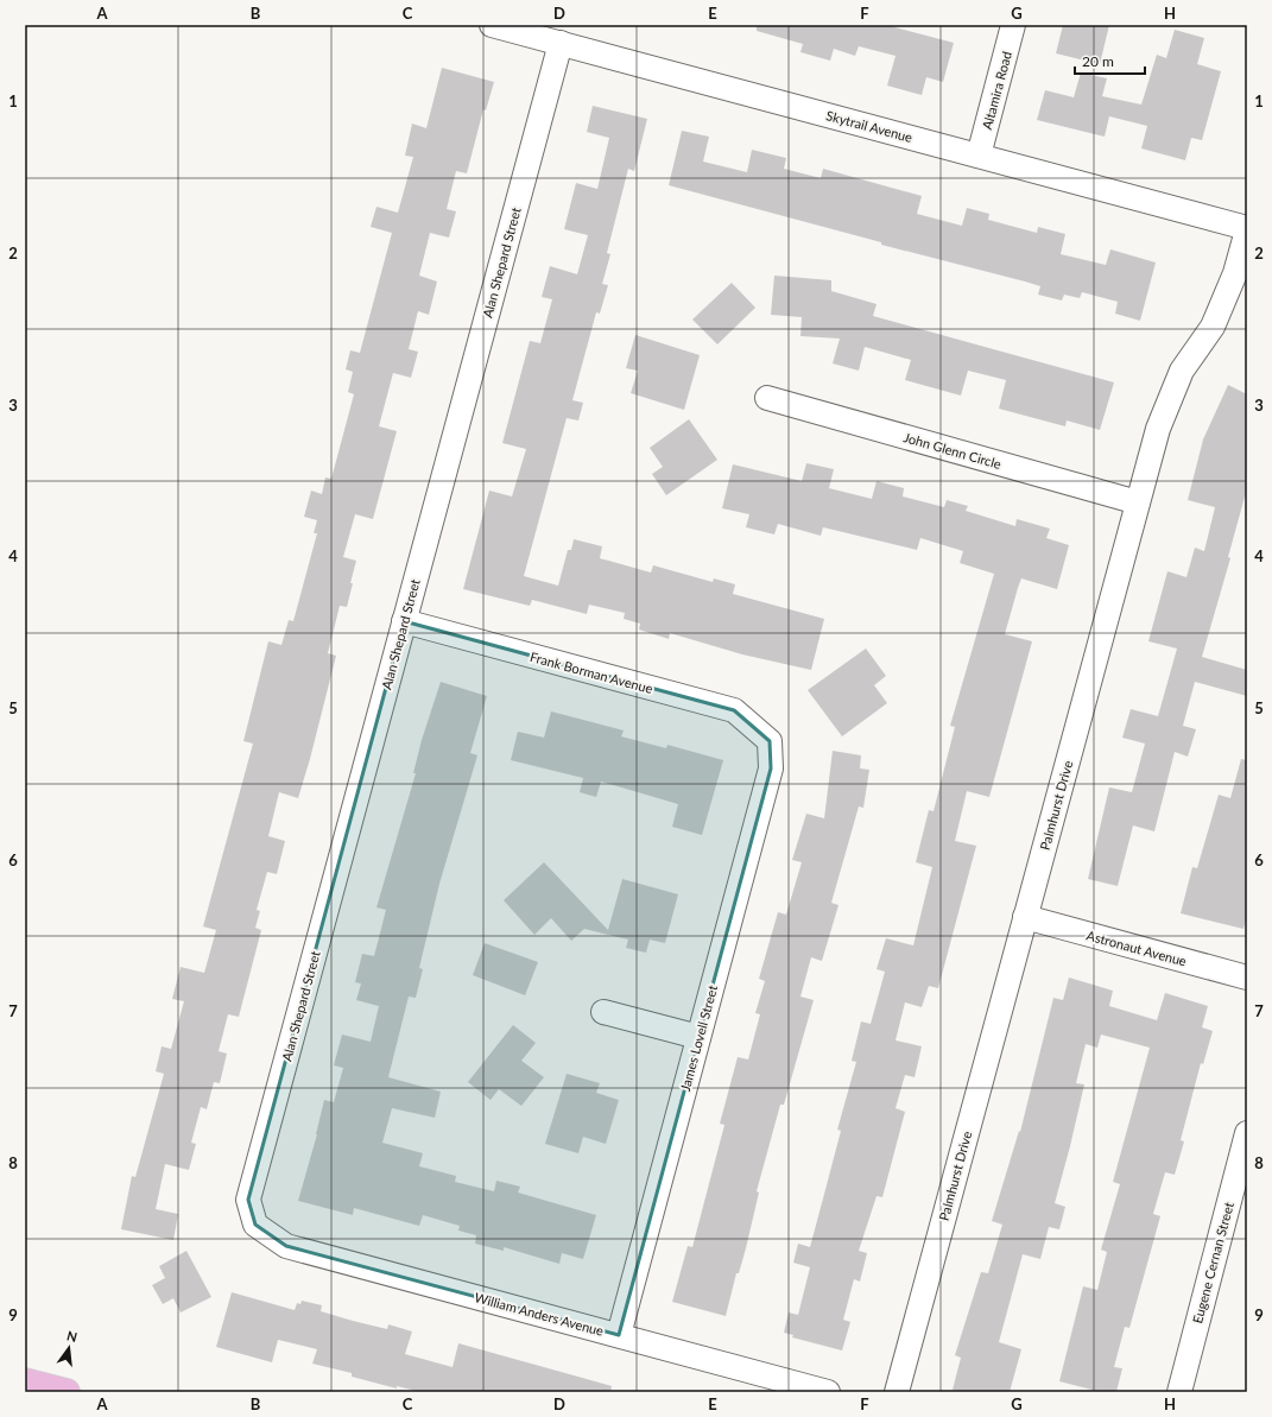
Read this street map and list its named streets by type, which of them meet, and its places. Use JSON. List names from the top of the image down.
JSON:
{
  "streets": {
    "street": [
      "Altamira Road",
      "Skytrail Avenue",
      "Alan Shepard Street",
      "John Glenn Circle",
      "Frank Borman Avenue",
      "Palmhurst Drive",
      "Astronaut Avenue",
      "James Lovell Street",
      "Eugene Cernan Street",
      "William Anders Avenue"
    ]
  },
  "crossings": [
    ["Altamira Road", "Skytrail Avenue"],
    ["Skytrail Avenue", "Alan Shepard Street"],
    ["Skytrail Avenue", "Palmhurst Drive"],
    ["Alan Shepard Street", "Frank Borman Avenue"],
    ["Alan Shepard Street", "William Anders Avenue"],
    ["John Glenn Circle", "Palmhurst Drive"],
    ["Frank Borman Avenue", "James Lovell Street"],
    ["Palmhurst Drive", "Astronaut Avenue"],
    ["James Lovell Street", "William Anders Avenue"]
  ],
  "scale_bar": "20 m",
  "north": "top",
  "grid": {
    "columns": [
      "A",
      "B",
      "C",
      "D",
      "E",
      "F",
      "G",
      "H"
    ],
    "rows": [
      "1",
      "2",
      "3",
      "4",
      "5",
      "6",
      "7",
      "8",
      "9"
    ]
  }
}
